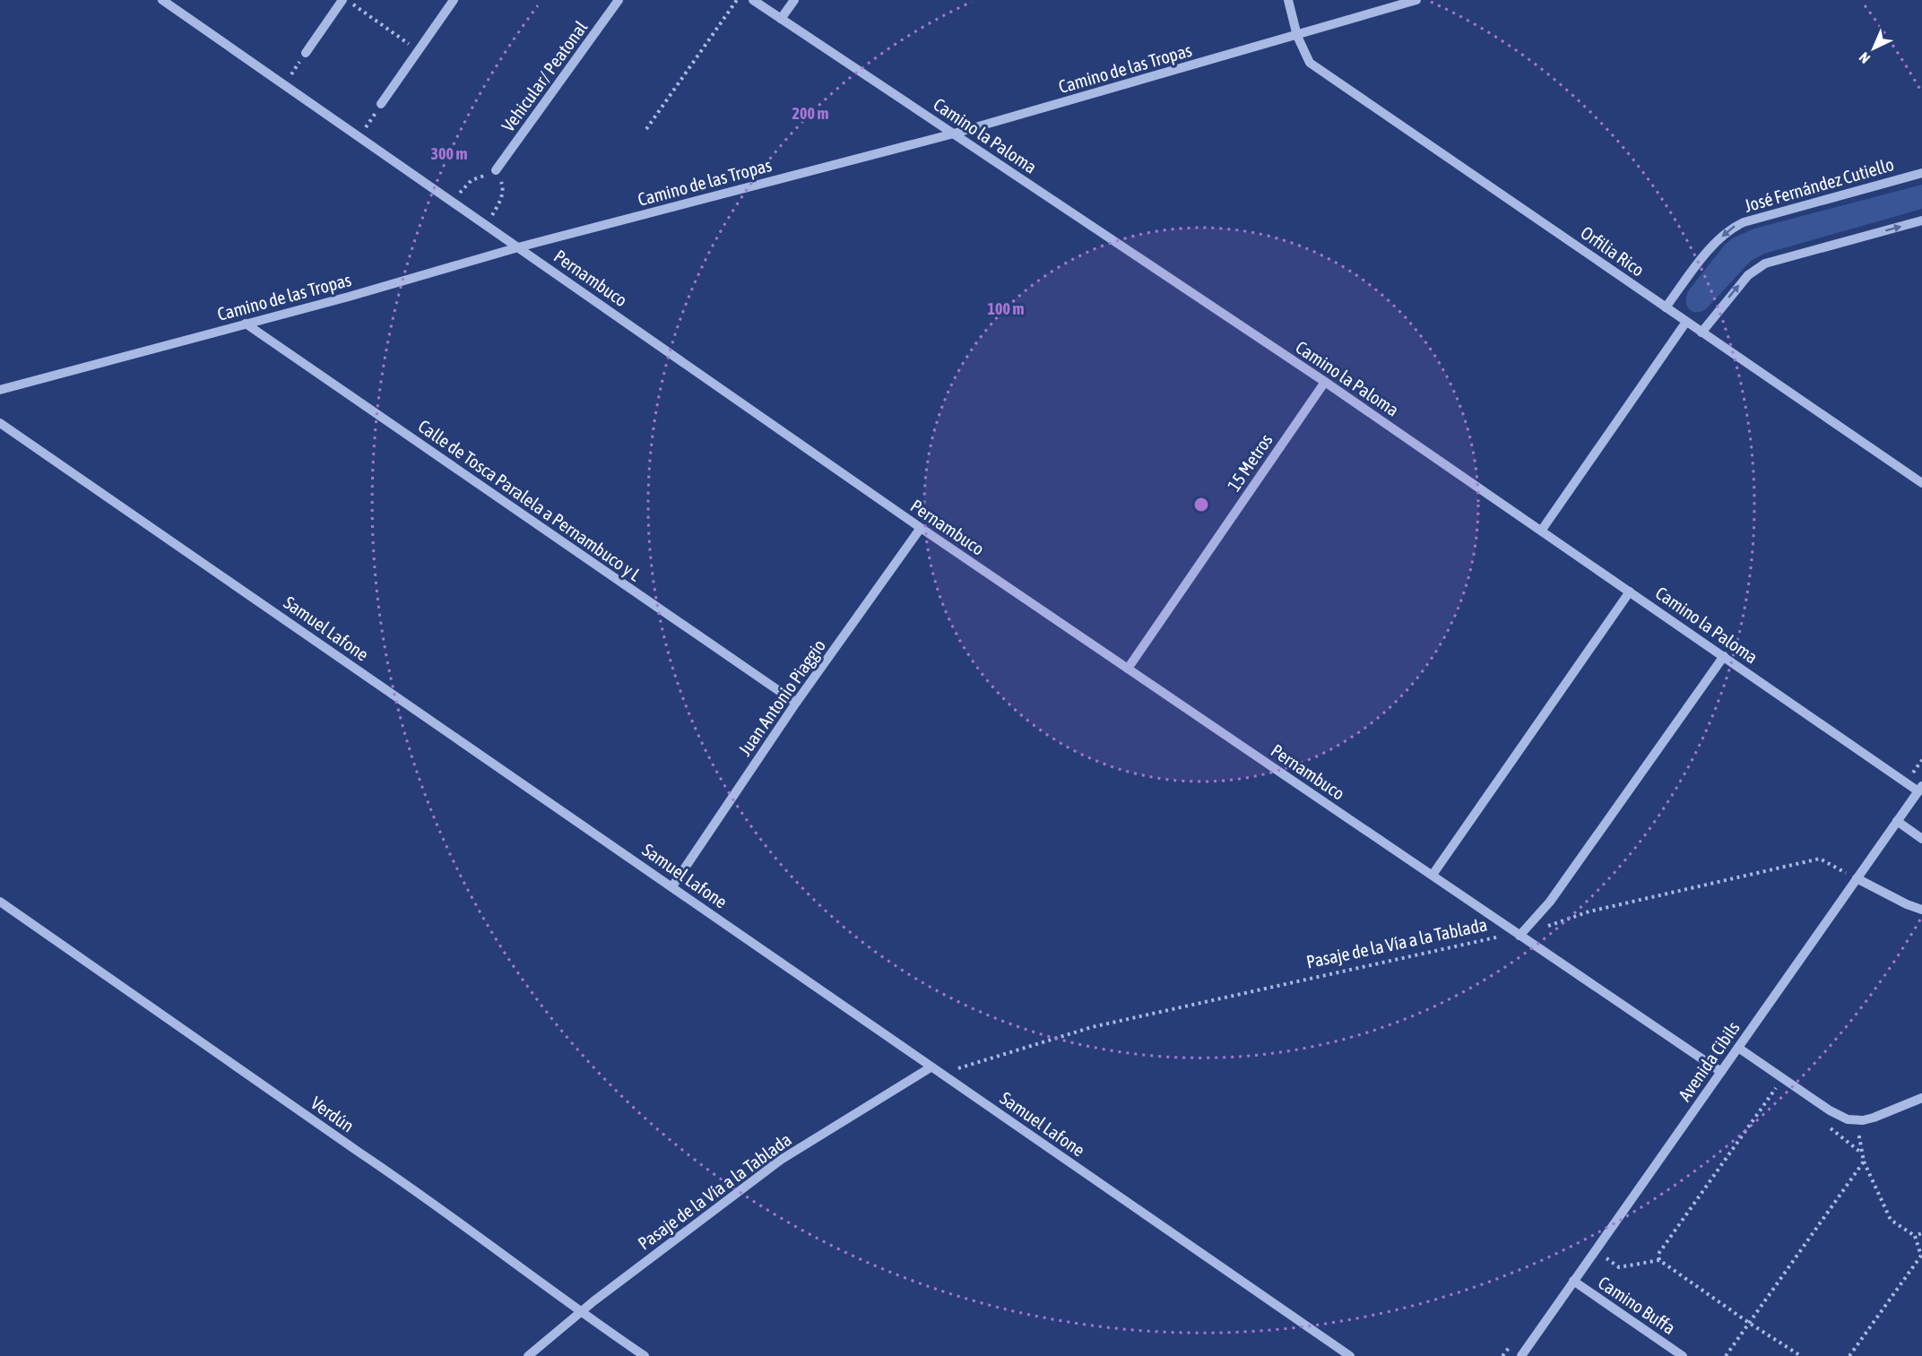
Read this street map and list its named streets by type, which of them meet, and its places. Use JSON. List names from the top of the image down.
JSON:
{
  "streets": {
    "street": [
      "Camino de las Tropas",
      "Vehicular/ Peatonal",
      "Camino la Paloma",
      "José Fernández Cutiello",
      "Orfilia Rico",
      "Pernambuco",
      "15 Metros",
      "Calle de Tosca Paralela a Pernambuco y L",
      "Samuel Lafone",
      "Juan Antonio Piaggio",
      "Pasaje de la Vía a la Tablada",
      "Avenida Cibils",
      "Verdún",
      "Camino Buffa"
    ]
  },
  "crossings": [
    ["Camino de las Tropas", "Camino la Paloma"],
    ["Camino de las Tropas", "Orfilia Rico"],
    ["Camino de las Tropas", "Pernambuco"],
    ["Camino de las Tropas", "Calle de Tosca Paralela a Pernambuco y L"],
    ["Camino la Paloma", "15 Metros"],
    ["Camino la Paloma", "Avenida Cibils"],
    ["José Fernández Cutiello", "Orfilia Rico"],
    ["Pernambuco", "15 Metros"],
    ["Pernambuco", "Juan Antonio Piaggio"],
    ["Pernambuco", "Pasaje de la Vía a la Tablada"],
    ["Pernambuco", "Avenida Cibils"],
    ["Calle de Tosca Paralela a Pernambuco y L", "Juan Antonio Piaggio"],
    ["Samuel Lafone", "Juan Antonio Piaggio"],
    ["Samuel Lafone", "Pasaje de la Vía a la Tablada"],
    ["Pasaje de la Vía a la Tablada", "Avenida Cibils"],
    ["Pasaje de la Vía a la Tablada", "Verdún"],
    ["Avenida Cibils", "Camino Buffa"]
  ],
  "north": "bottom left",
  "rings": ["200 m", "300 m", "100 m"]
}
